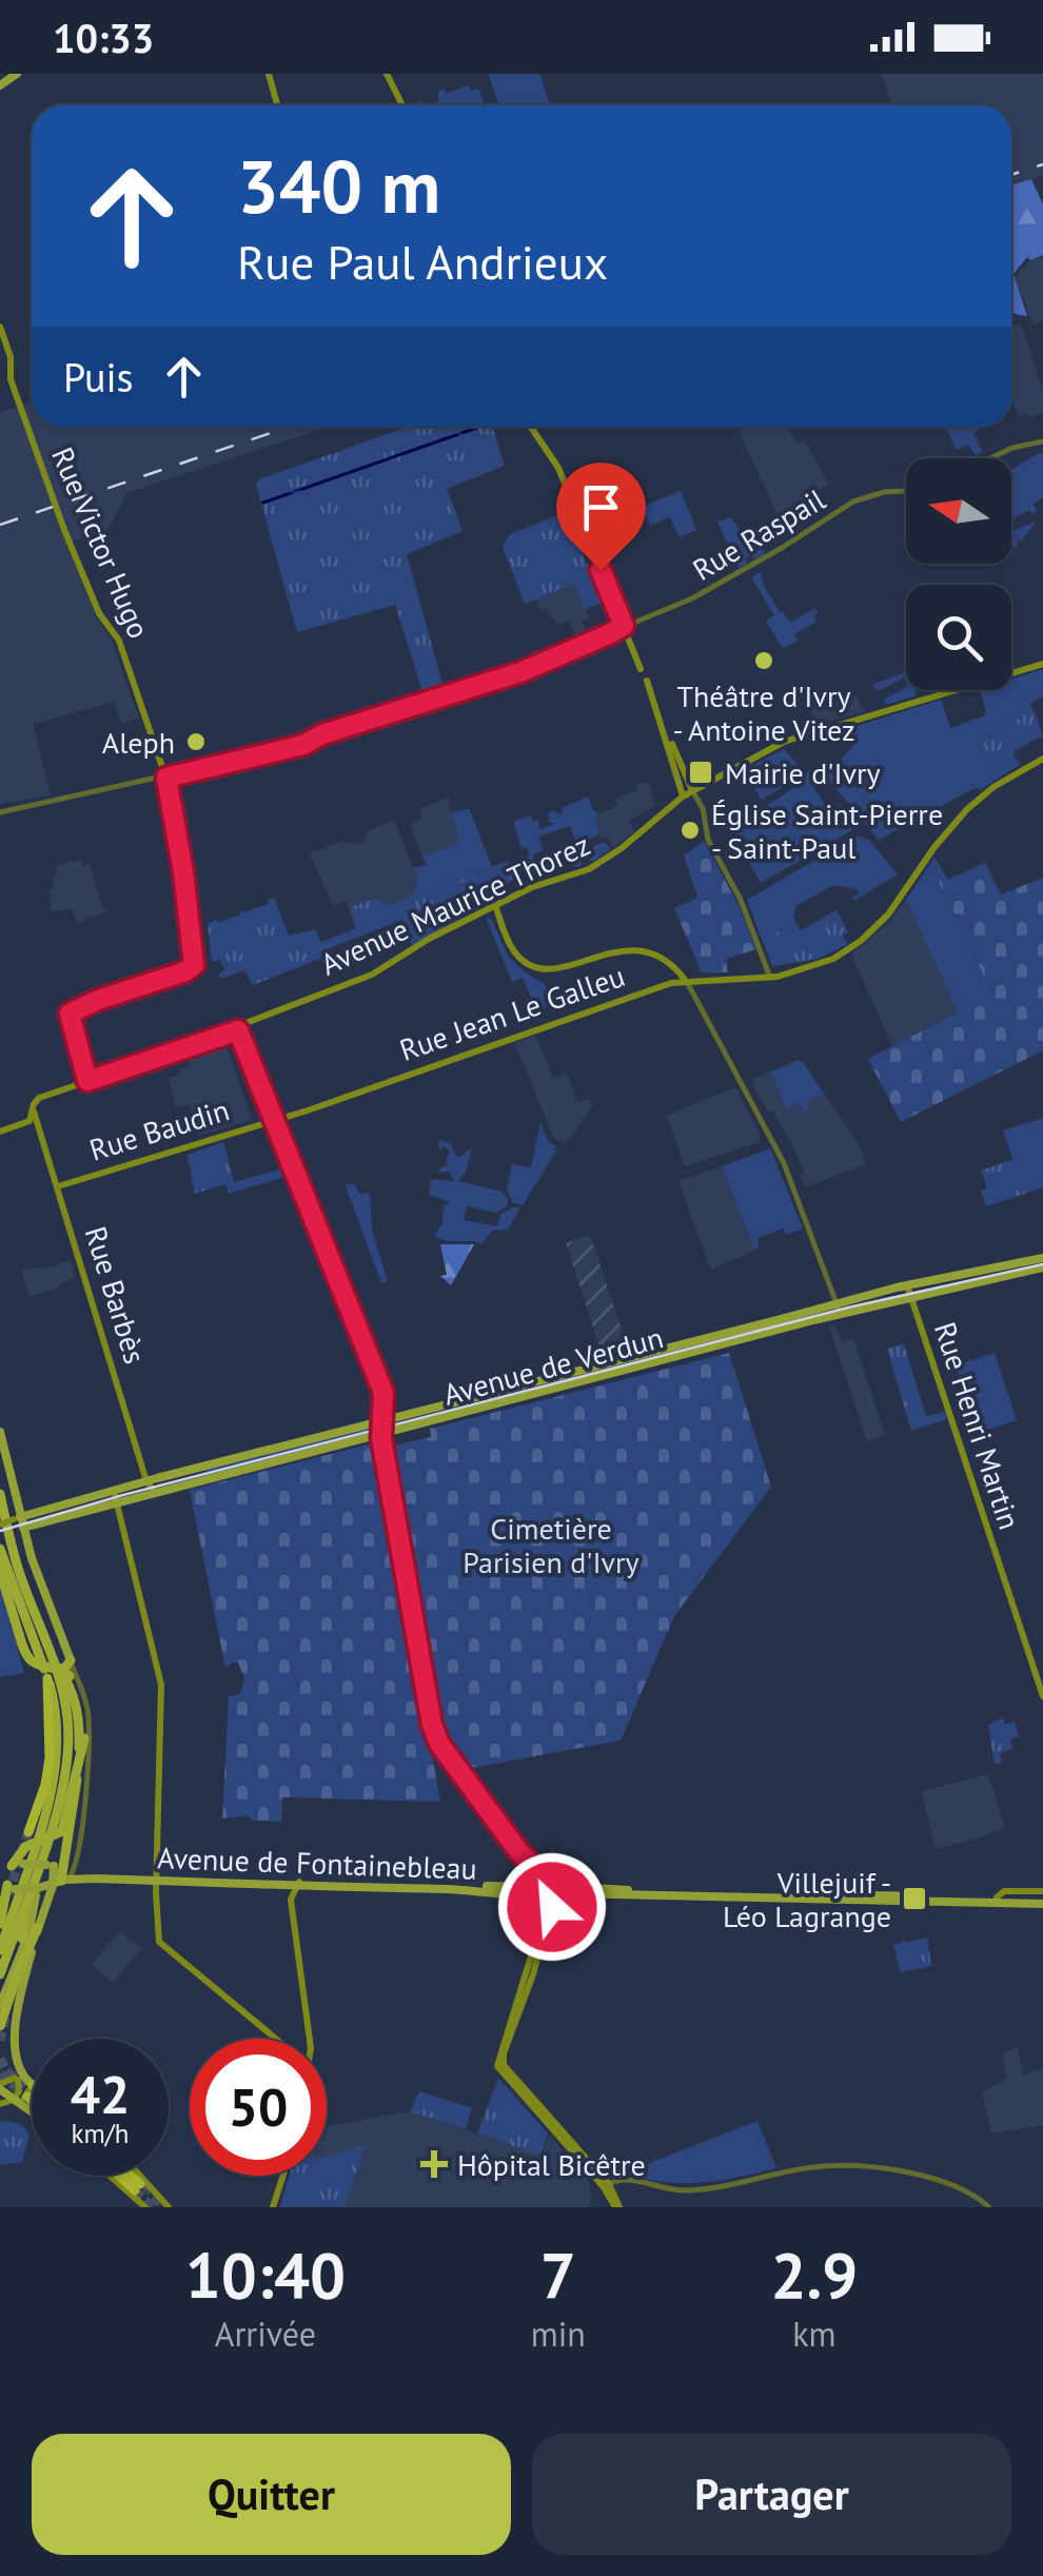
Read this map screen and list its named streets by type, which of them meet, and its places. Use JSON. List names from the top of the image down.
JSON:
{
  "streets": {
    "main road": [
      "Rue Victor Hugo",
      "Avenue Maurice Thorez",
      "Rue Jean Le Galleu",
      "Rue Baudin",
      "Rue Barbès",
      "Avenue de Verdun",
      "Rue Henri Martin",
      "Avenue de Fontainebleau"
    ],
    "street": ["Rue Raspail"]
  },
  "crossings": [
    ["Rue Raspail", "Rue Victor Hugo"],
    ["Rue Victor Hugo", "Avenue Maurice Thorez"],
    ["Avenue Maurice Thorez", "Rue Barbès"],
    ["Rue Jean Le Galleu", "Rue Baudin"],
    ["Rue Baudin", "Rue Barbès"],
    ["Rue Barbès", "Avenue de Verdun"],
    ["Avenue de Verdun", "Rue Henri Martin"]
  ],
  "parks": ["Cimetière Parisien d'Ivry"],
  "places": {
    "other": ["Théâtre d'Ivry - Antoine Vitez", "Aleph", "Église Saint-Pierre - Saint-Paul"],
    "transit": ["Mairie d'Ivry", "Villejuif - Léo Lagrange"],
    "health": ["Hôpital Bicêtre"]
  },
  "north": "left",
  "page": {
    "status": "10:33",
    "turn": ["340 m", "Rue Paul Andrieux"],
    "then": "Puis",
    "speed": "42 km/h",
    "limit": "50",
    "eta": [
      "10:40",
      "Arrivée",
      "7",
      "min",
      "2.9",
      "km"
    ],
    "buttons": ["Quitter", "Partager"]
  }
}
